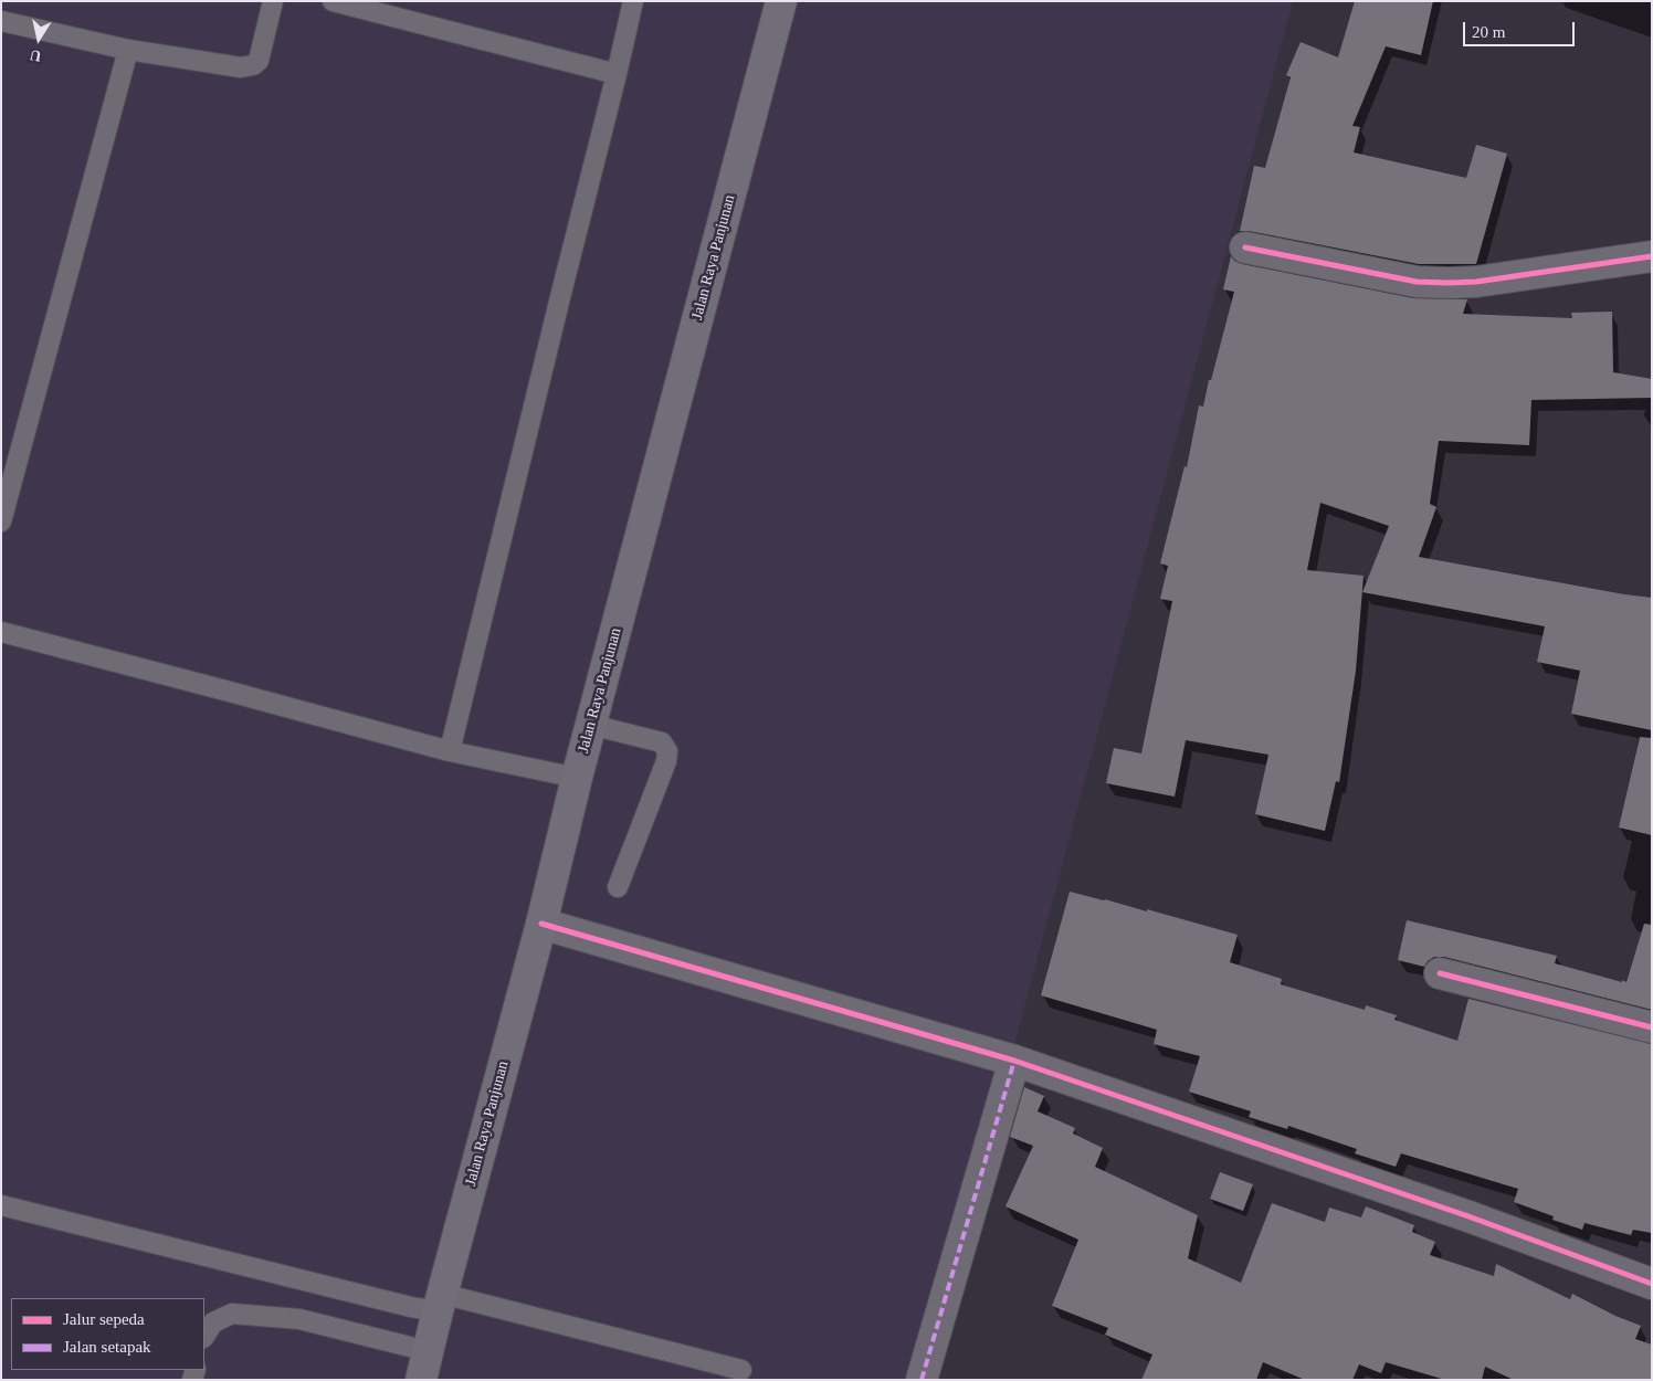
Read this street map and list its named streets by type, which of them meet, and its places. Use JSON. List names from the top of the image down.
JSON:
{
  "streets": {
    "main road": ["Jalan Raya Panjunan"]
  },
  "legend": ["Jalur sepeda", "Jalan setapak"],
  "scale_bar": "20 m",
  "north": "bottom"
}
